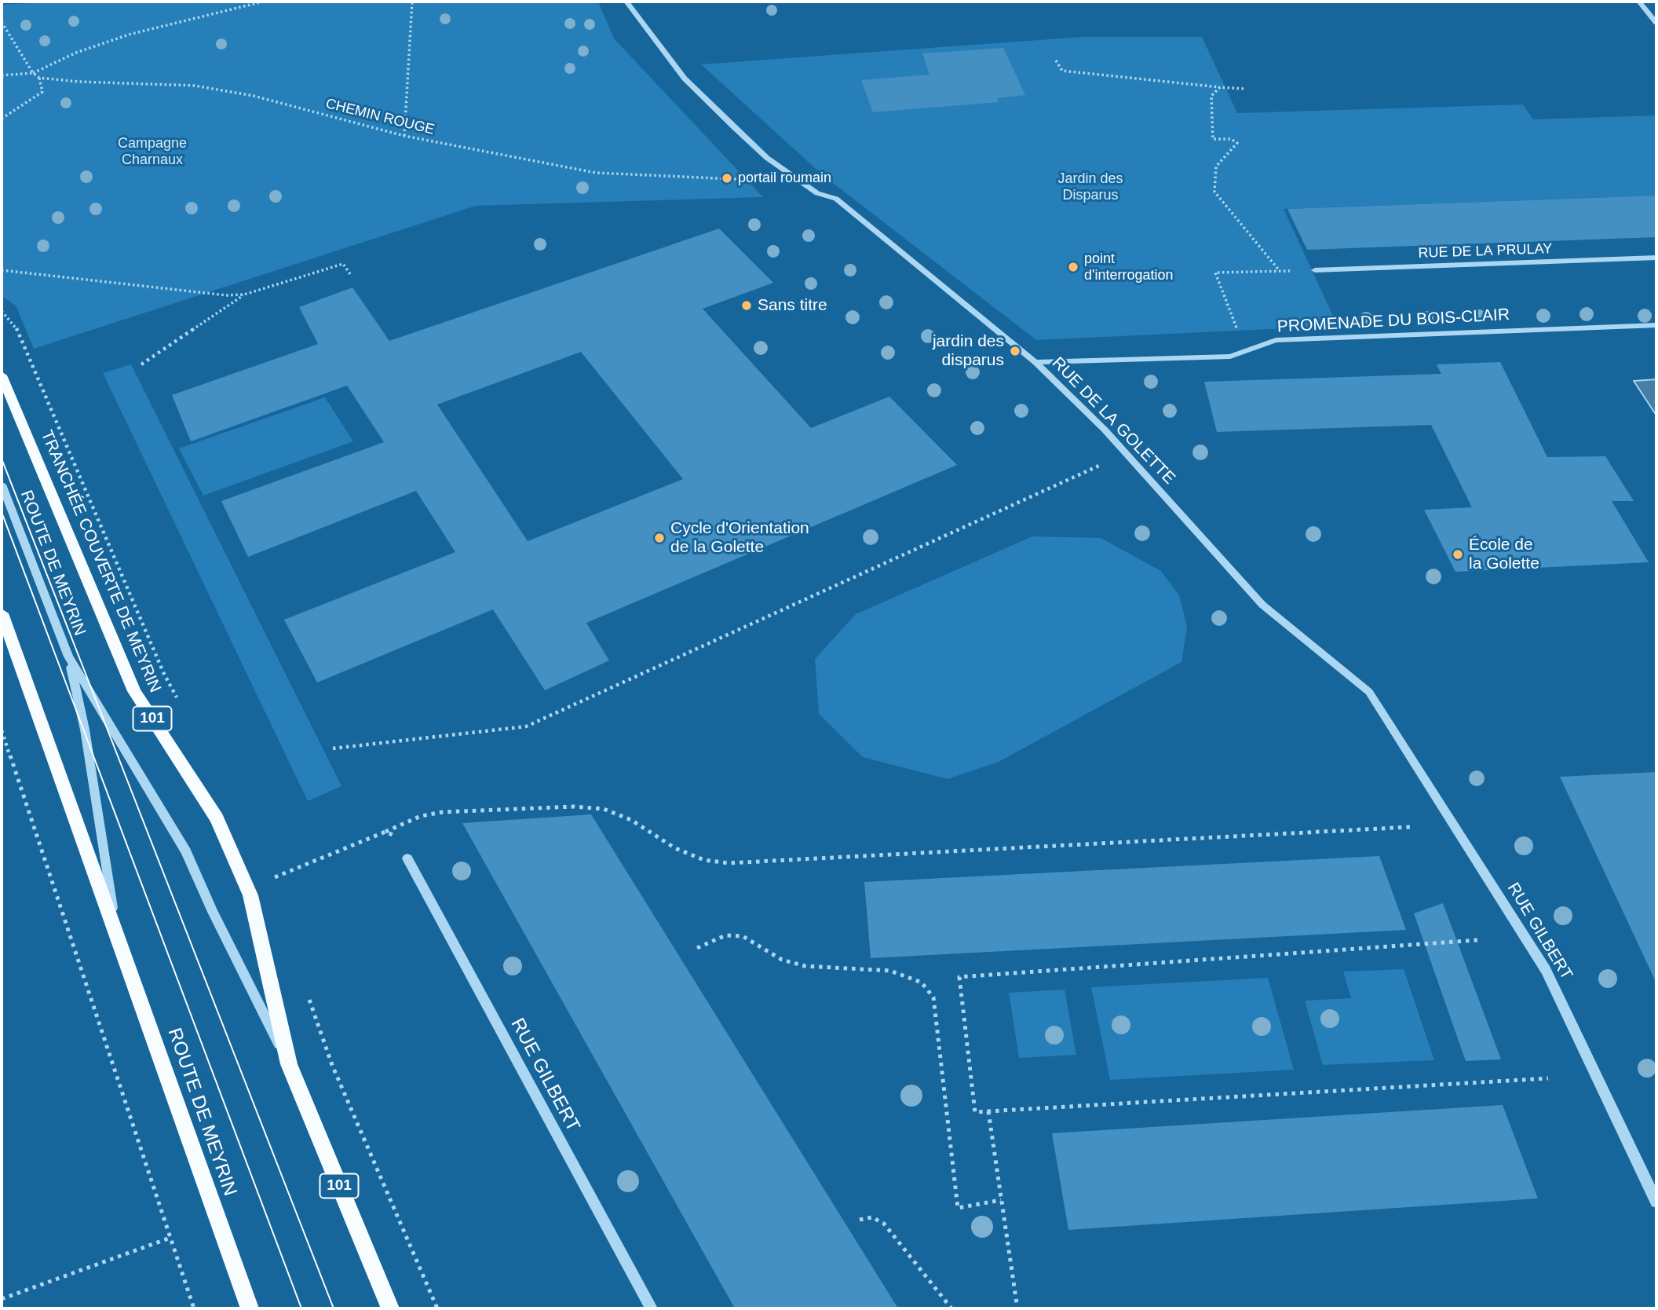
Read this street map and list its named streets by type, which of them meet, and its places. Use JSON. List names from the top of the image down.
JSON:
{
  "streets": {
    "main road": ["TRANCHÉE COUVERTE DE MEYRIN", "ROUTE DE MEYRIN", "101"],
    "street": [
      "RUE DE LA PRULAY",
      "PROMENADE DU BOIS-CLAIR",
      "RUE DE LA GOLETTE",
      "RUE GILBERT"
    ],
    "path": ["CHEMIN ROUGE"]
  },
  "crossings": [
    ["PROMENADE DU BOIS-CLAIR", "RUE DE LA GOLETTE"],
    ["RUE DE LA GOLETTE", "RUE GILBERT"],
    ["TRANCHÉE COUVERTE DE MEYRIN", "101"]
  ],
  "parks": ["Campagne Charnaux", "Jardin des Disparus"],
  "places": [
    "portail roumain",
    "point d'interrogation",
    "Sans titre",
    "jardin des disparus",
    "Cycle d'Orientation de la Golette",
    "École de la Golette"
  ]
}
